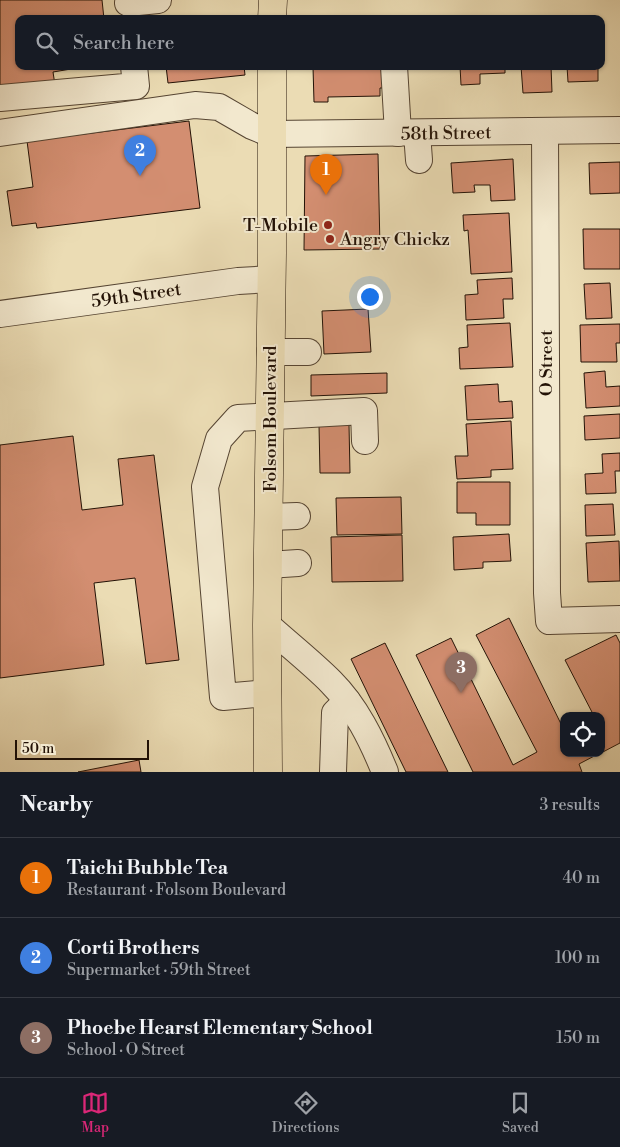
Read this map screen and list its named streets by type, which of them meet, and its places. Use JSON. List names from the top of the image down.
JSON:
{
  "streets": {
    "main road": ["Folsom Boulevard"],
    "street": ["58th Street", "59th Street", "O Street"]
  },
  "crossings": [
    ["58th Street", "O Street"],
    ["58th Street", "Folsom Boulevard"],
    ["59th Street", "Folsom Boulevard"]
  ],
  "places": ["T-Mobile", "Angry Chickz"],
  "scale_bar": "50 m",
  "page": {
    "search": "Search here",
    "pins": ["2", "1", "3"],
    "scale": "50 m",
    "heading": ["Nearby", "3 results"],
    "list": [
      {
        "mark": "1",
        "name": "Taichi Bubble Tea",
        "note": "Restaurant · Folsom Boulevard",
        "value": "40 m"
      },
      {
        "mark": "2",
        "name": "Corti Brothers",
        "note": "Supermarket · 59th Street",
        "value": "100 m"
      },
      {
        "mark": "3",
        "name": "Phoebe Hearst Elementary School",
        "note": "School · O Street",
        "value": "150 m"
      }
    ],
    "nav": ["Map", "Directions", "Saved"]
  }
}
